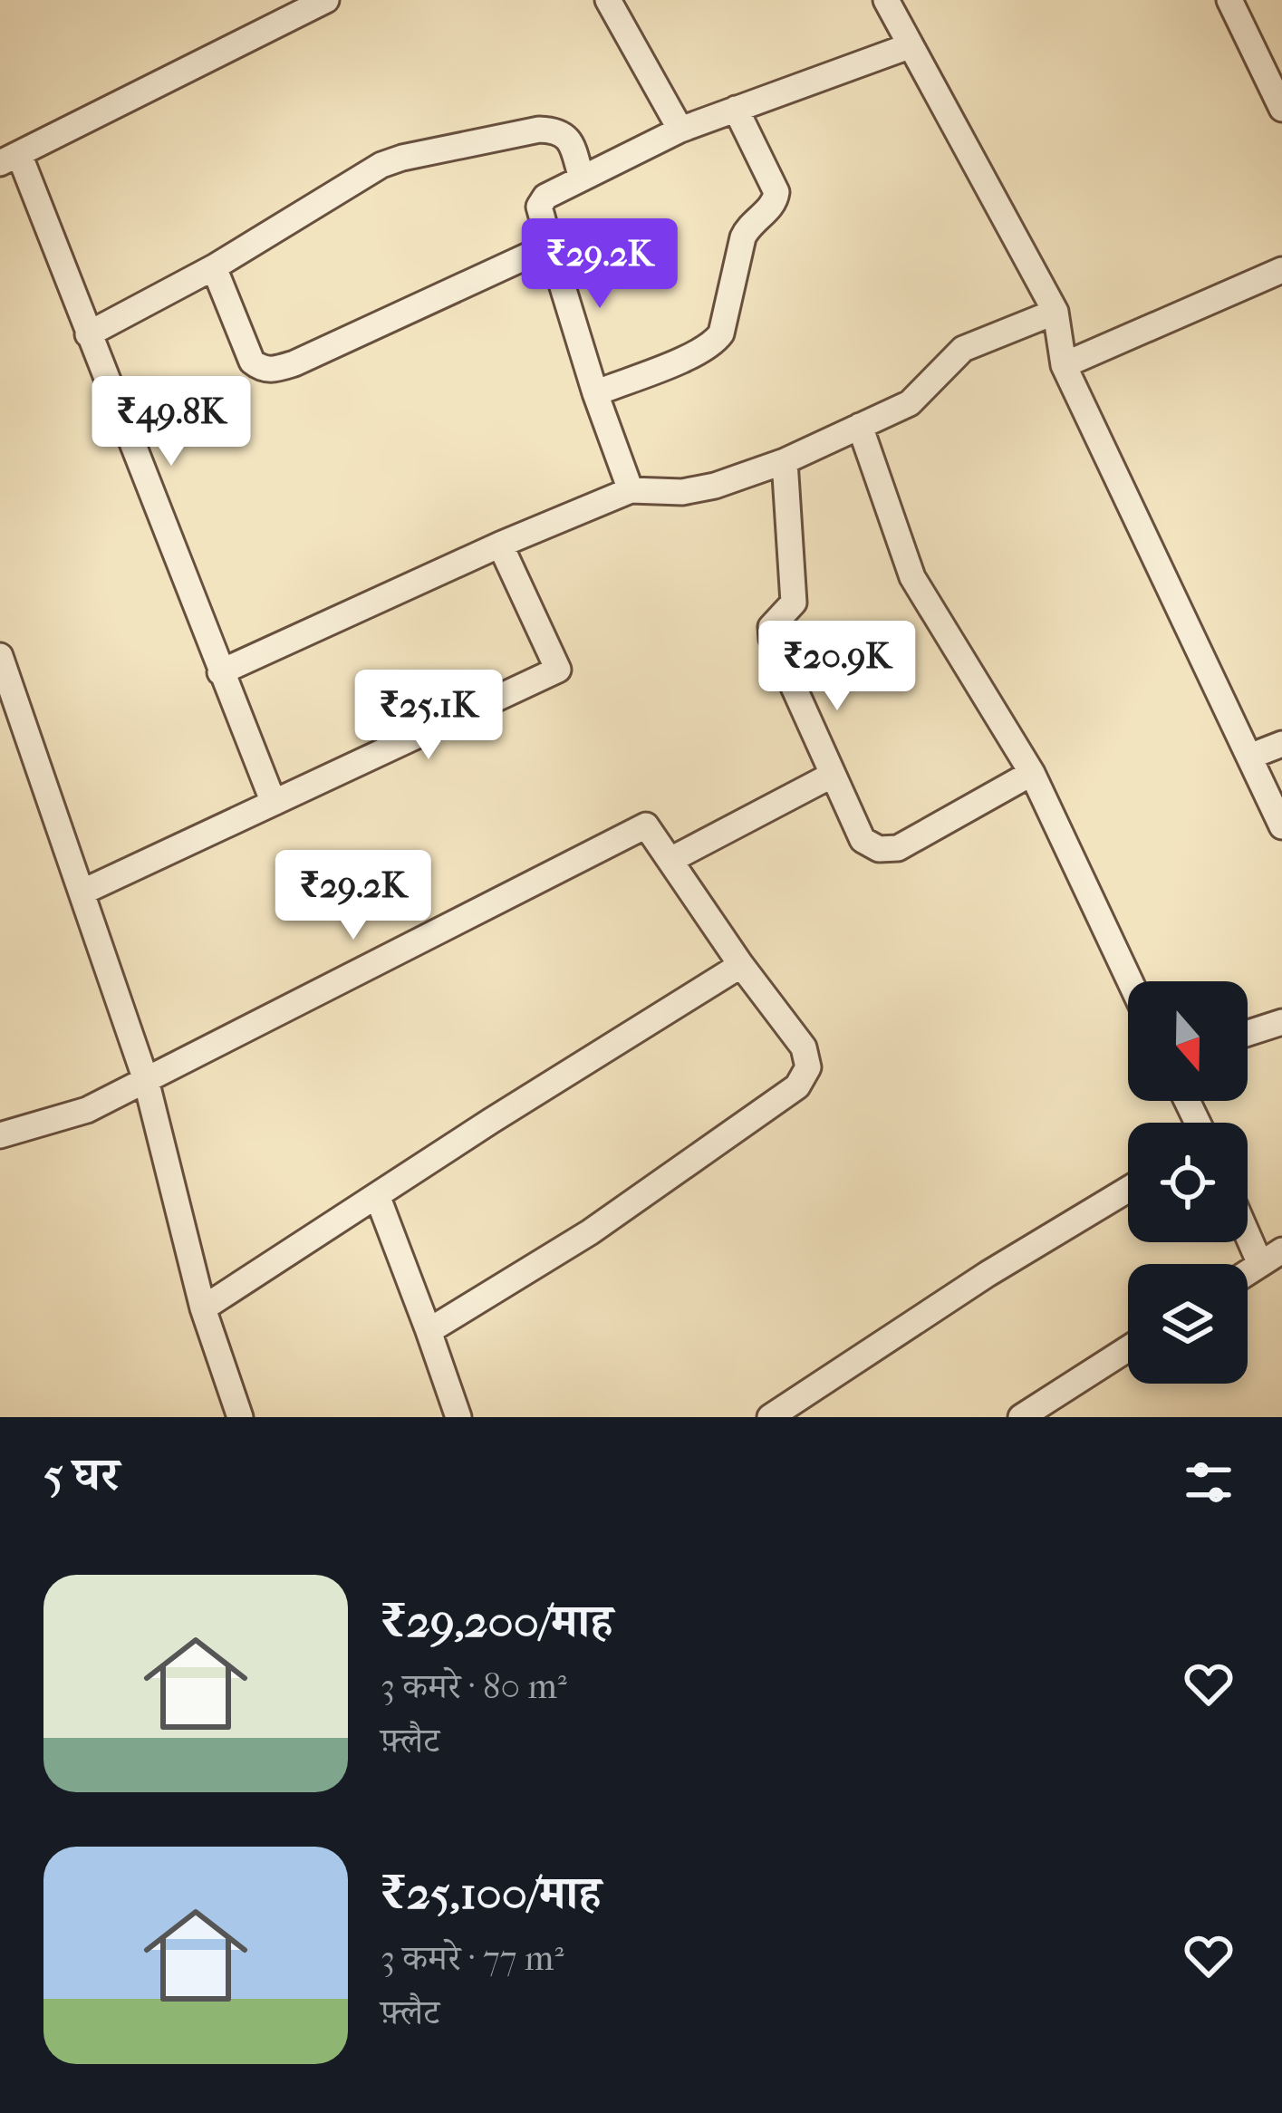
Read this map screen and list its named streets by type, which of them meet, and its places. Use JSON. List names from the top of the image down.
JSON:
{
  "north": "bottom",
  "page": {
    "price": [
      "₹29.2K",
      "₹49.8K",
      "₹20.9K",
      "₹25.1K",
      "₹29.2K"
    ],
    "heading": "5 घर",
    "list": [
      {
        "name": "₹29,200/माह",
        "note": "3 कमरे · 80 m² · फ़्लैट"
      },
      {
        "name": "₹25,100/माह",
        "note": "3 कमरे · 77 m² · फ़्लैट"
      }
    ]
  }
}
